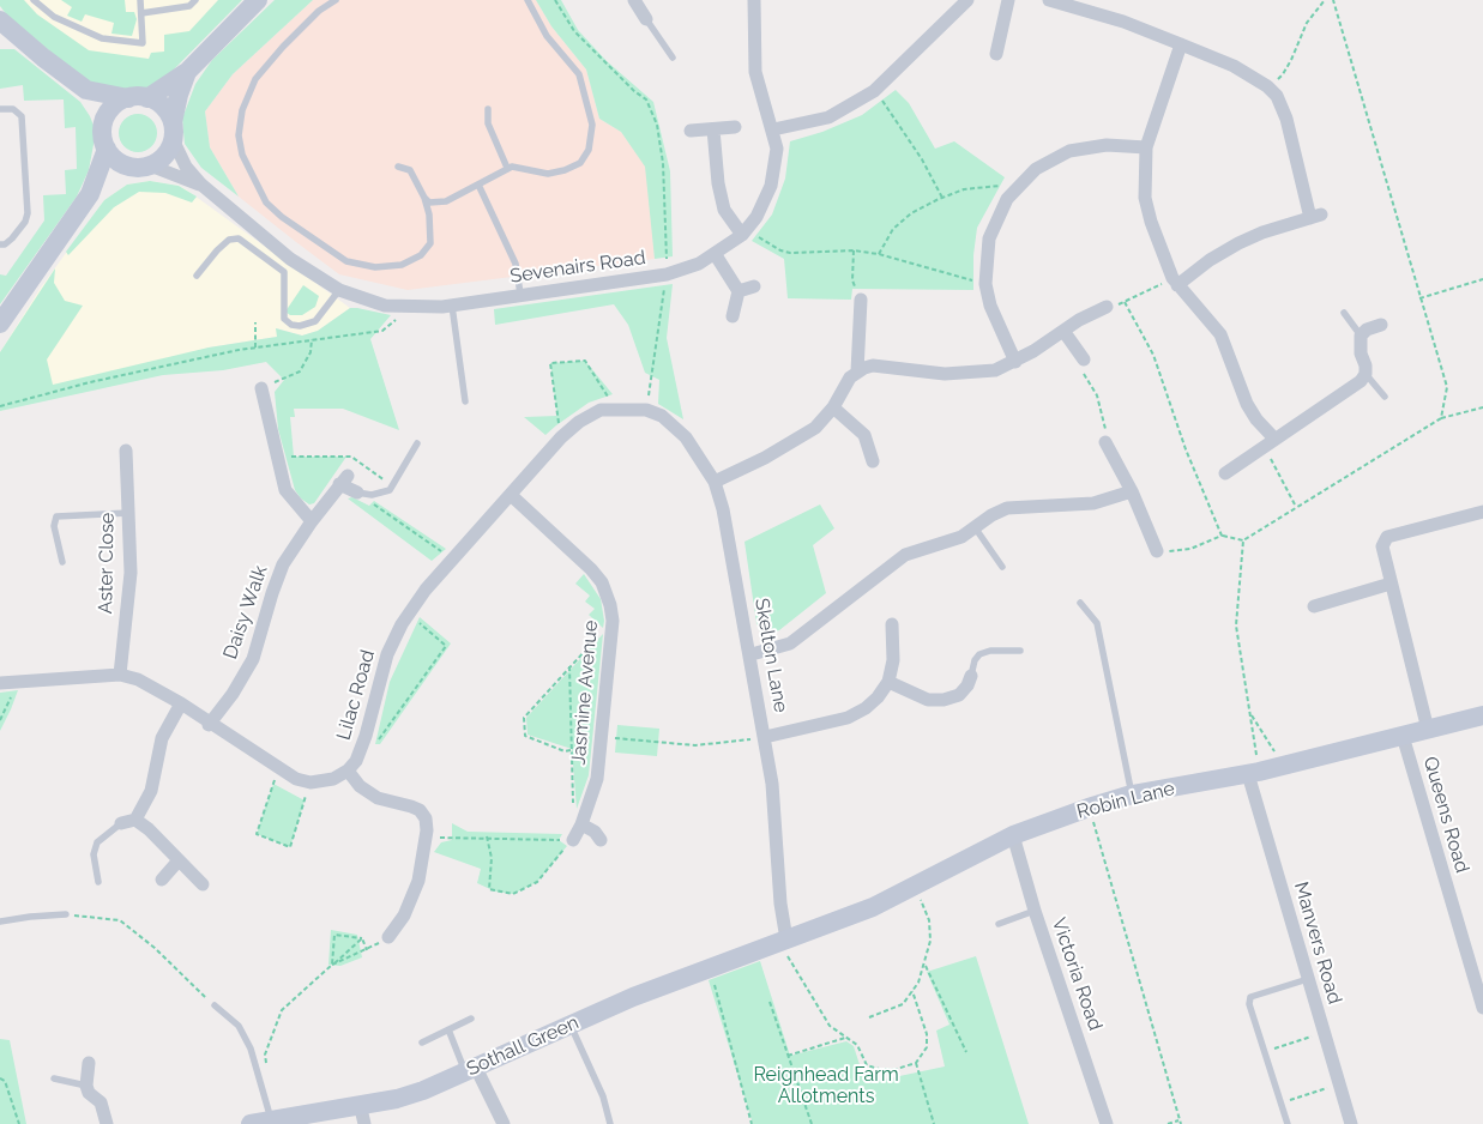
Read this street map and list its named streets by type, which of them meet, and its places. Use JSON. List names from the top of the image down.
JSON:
{
  "streets": {
    "street": [
      "Sevenairs Road",
      "Aster Close",
      "Daisy Walk",
      "Skelton Lane",
      "Jasmine Avenue",
      "Lilac Road",
      "Robin Lane",
      "Queens Road",
      "Manvers Road",
      "Victoria Road",
      "Sothall Green"
    ]
  },
  "crossings": [
    ["Skelton Lane", "Lilac Road"],
    ["Skelton Lane", "Robin Lane"],
    ["Skelton Lane", "Sothall Green"],
    ["Jasmine Avenue", "Lilac Road"],
    ["Robin Lane", "Queens Road"],
    ["Robin Lane", "Manvers Road"],
    ["Robin Lane", "Victoria Road"],
    ["Robin Lane", "Sothall Green"]
  ],
  "parks": ["Reignhead Farm Allotments"]
}
